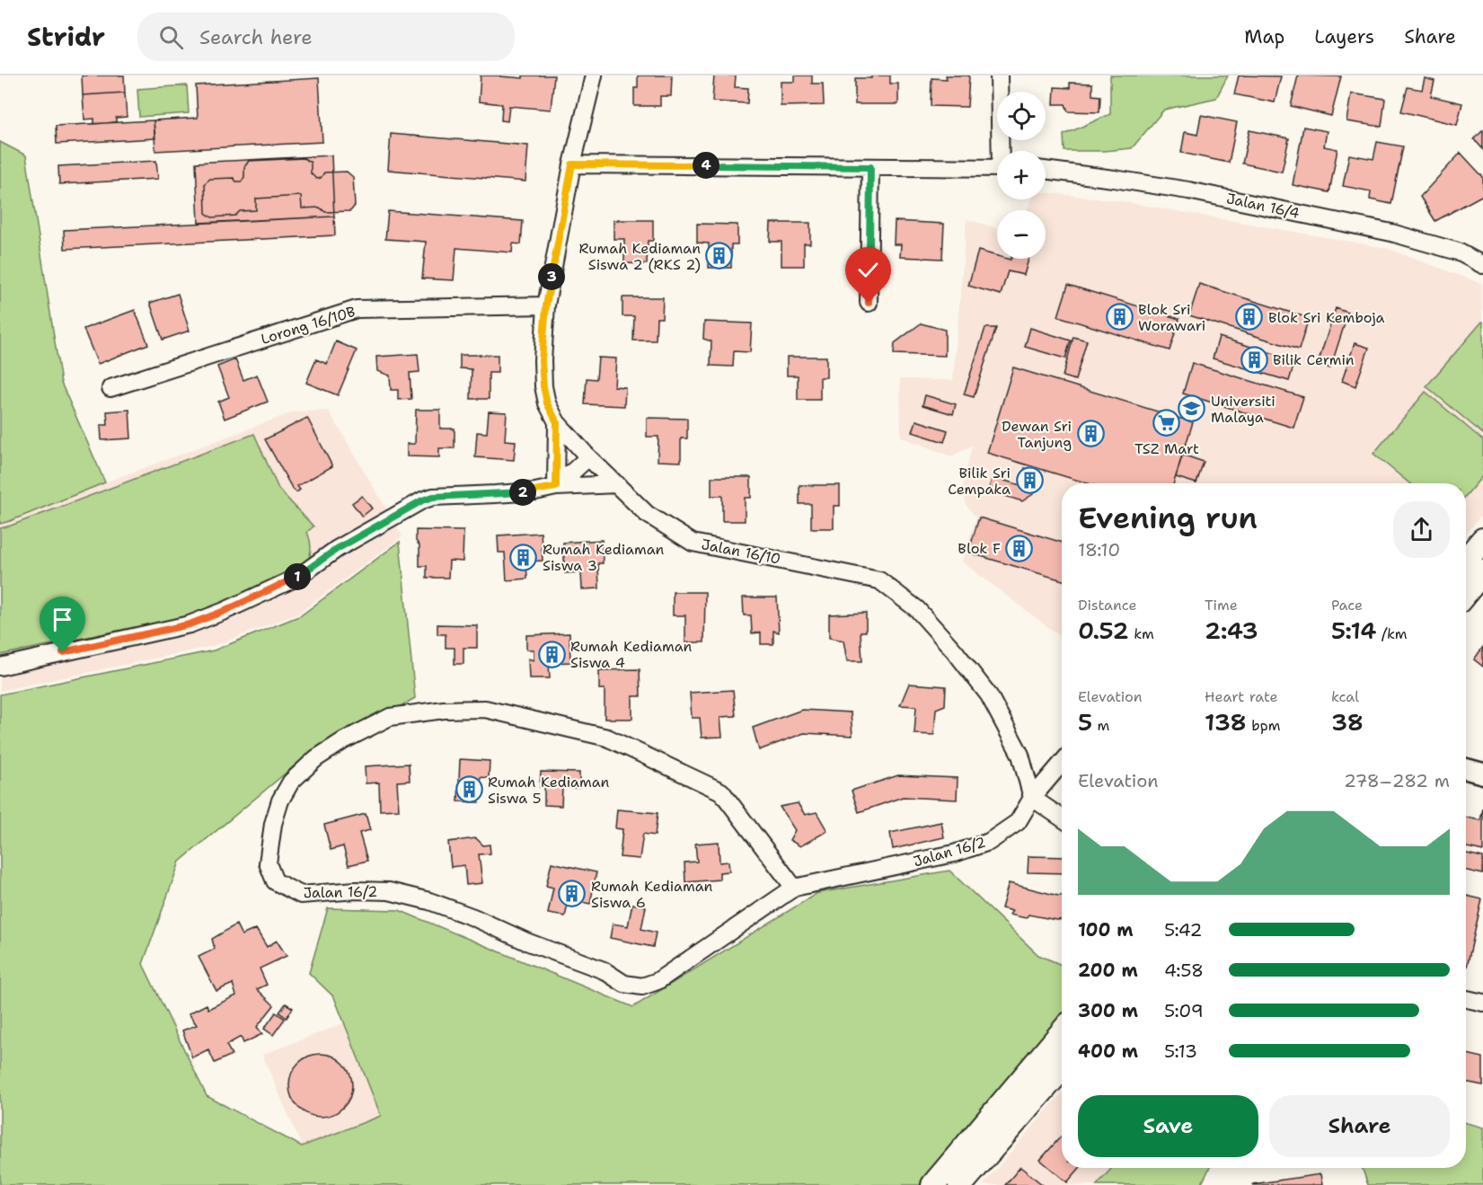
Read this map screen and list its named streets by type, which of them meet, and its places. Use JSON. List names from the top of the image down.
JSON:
{
  "streets": {
    "street": [
      "Jalan 16/4",
      "Lorong 16/10B",
      "Jalan 16/10",
      "Jalan 16/2"
    ]
  },
  "crossings": [
    ["Lorong 16/10B", "Jalan 16/10"],
    ["Jalan 16/10", "Jalan 16/2"]
  ],
  "places": {
    "building": [
      "Rumah Kediaman Siswa 2 (RKS 2)",
      "Blok Sri Worawari",
      "Blok Sri Kemboja",
      "Bilik Cermin",
      "Dewan Sri Tanjung",
      "Bilik Sri Cempaka",
      "Blok F",
      "Rumah Kediaman Siswa 3",
      "Rumah Kediaman Siswa 4",
      "Rumah Kediaman Siswa 5",
      "Rumah Kediaman Siswa 6"
    ],
    "school or university": ["Universiti Malaya"],
    "supermarket": ["TSZ Mart"]
  },
  "page": {
    "header": "Stridr",
    "search": "Search here",
    "nav": ["Map", "Layers", "Share"],
    "map_buttons": ["+", "−"],
    "pins": [
      "4",
      "3",
      "2",
      "1"
    ],
    "heading": ["Evening run", "18:10"],
    "stats": [
      ["Distance", "0.52 km"],
      ["Time", "2:43"],
      ["Pace", "5:14 /km"],
      ["Elevation", "5 m"],
      ["Heart rate", "138 bpm"],
      ["kcal", "38"]
    ],
    "chart": ["Elevation", "278–282 m"],
    "list": [
      {
        "name": "100 m",
        "note": "5:42"
      },
      {
        "name": "200 m",
        "note": "4:58"
      },
      {
        "name": "300 m",
        "note": "5:09"
      },
      {
        "name": "400 m",
        "note": "5:13"
      }
    ],
    "buttons": ["Save", "Share"]
  }
}
